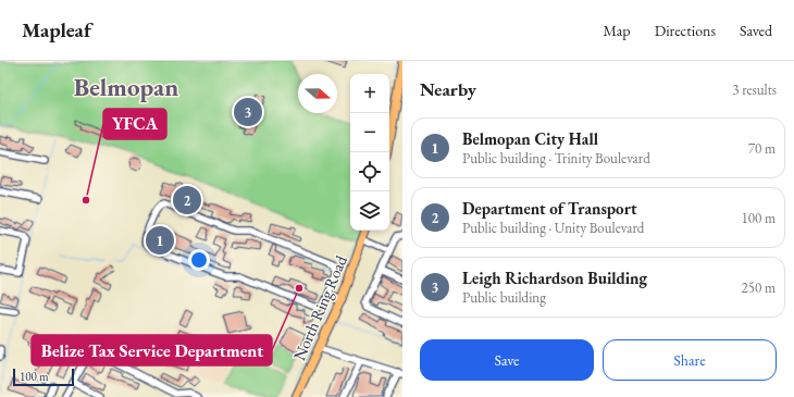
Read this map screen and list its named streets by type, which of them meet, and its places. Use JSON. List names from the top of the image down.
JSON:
{
  "streets": {
    "main road": ["North Ring Road"]
  },
  "districts": ["Belmopan"],
  "places": ["YFCA", "Belize Tax Service Department"],
  "scale_bar": "100 m",
  "north": "right",
  "page": {
    "header": "Mapleaf",
    "nav": ["Map", "Directions", "Saved"],
    "heading": ["Nearby", "3 results"],
    "map_buttons": ["+", "−"],
    "pins": ["3", "2", "1"],
    "list": [
      {
        "mark": "1",
        "name": "Belmopan City Hall",
        "note": "Public building · Trinity Boulevard",
        "value": "70 m"
      },
      {
        "mark": "2",
        "name": "Department of Transport",
        "note": "Public building · Unity Boulevard",
        "value": "100 m"
      },
      {
        "mark": "3",
        "name": "Leigh Richardson Building",
        "note": "Public building",
        "value": "250 m"
      }
    ],
    "buttons": ["Save", "Share"],
    "scale": "100 m"
  }
}
